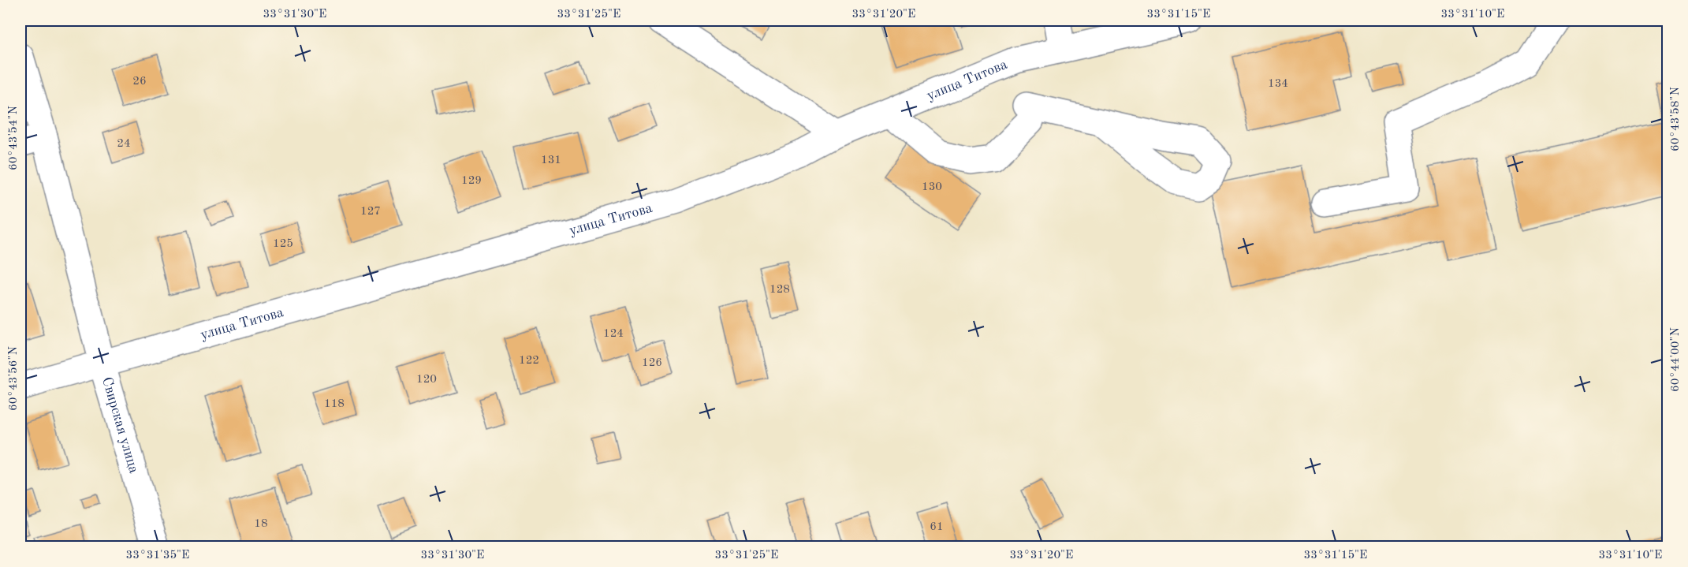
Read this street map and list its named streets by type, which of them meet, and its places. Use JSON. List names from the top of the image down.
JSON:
{
  "streets": {
    "street": ["улица Титова", "Свирская улица"]
  },
  "crossings": [
    ["улица Титова", "Свирская улица"]
  ],
  "house_numbers": [
    "26",
    "134",
    "24",
    "131",
    "129",
    "130",
    "127",
    "125",
    "128",
    "124",
    "122",
    "126",
    "120",
    "118",
    "18",
    "61"
  ],
  "coordinates": [
    "33°31'30\"E",
    "33°31'25\"E",
    "33°31'20\"E",
    "33°31'15\"E",
    "33°31'10\"E",
    "60°43'58\"N",
    "60°43'54\"N",
    "60°44'00\"N",
    "60°43'56\"N",
    "33°31'35\"E"
  ]
}
